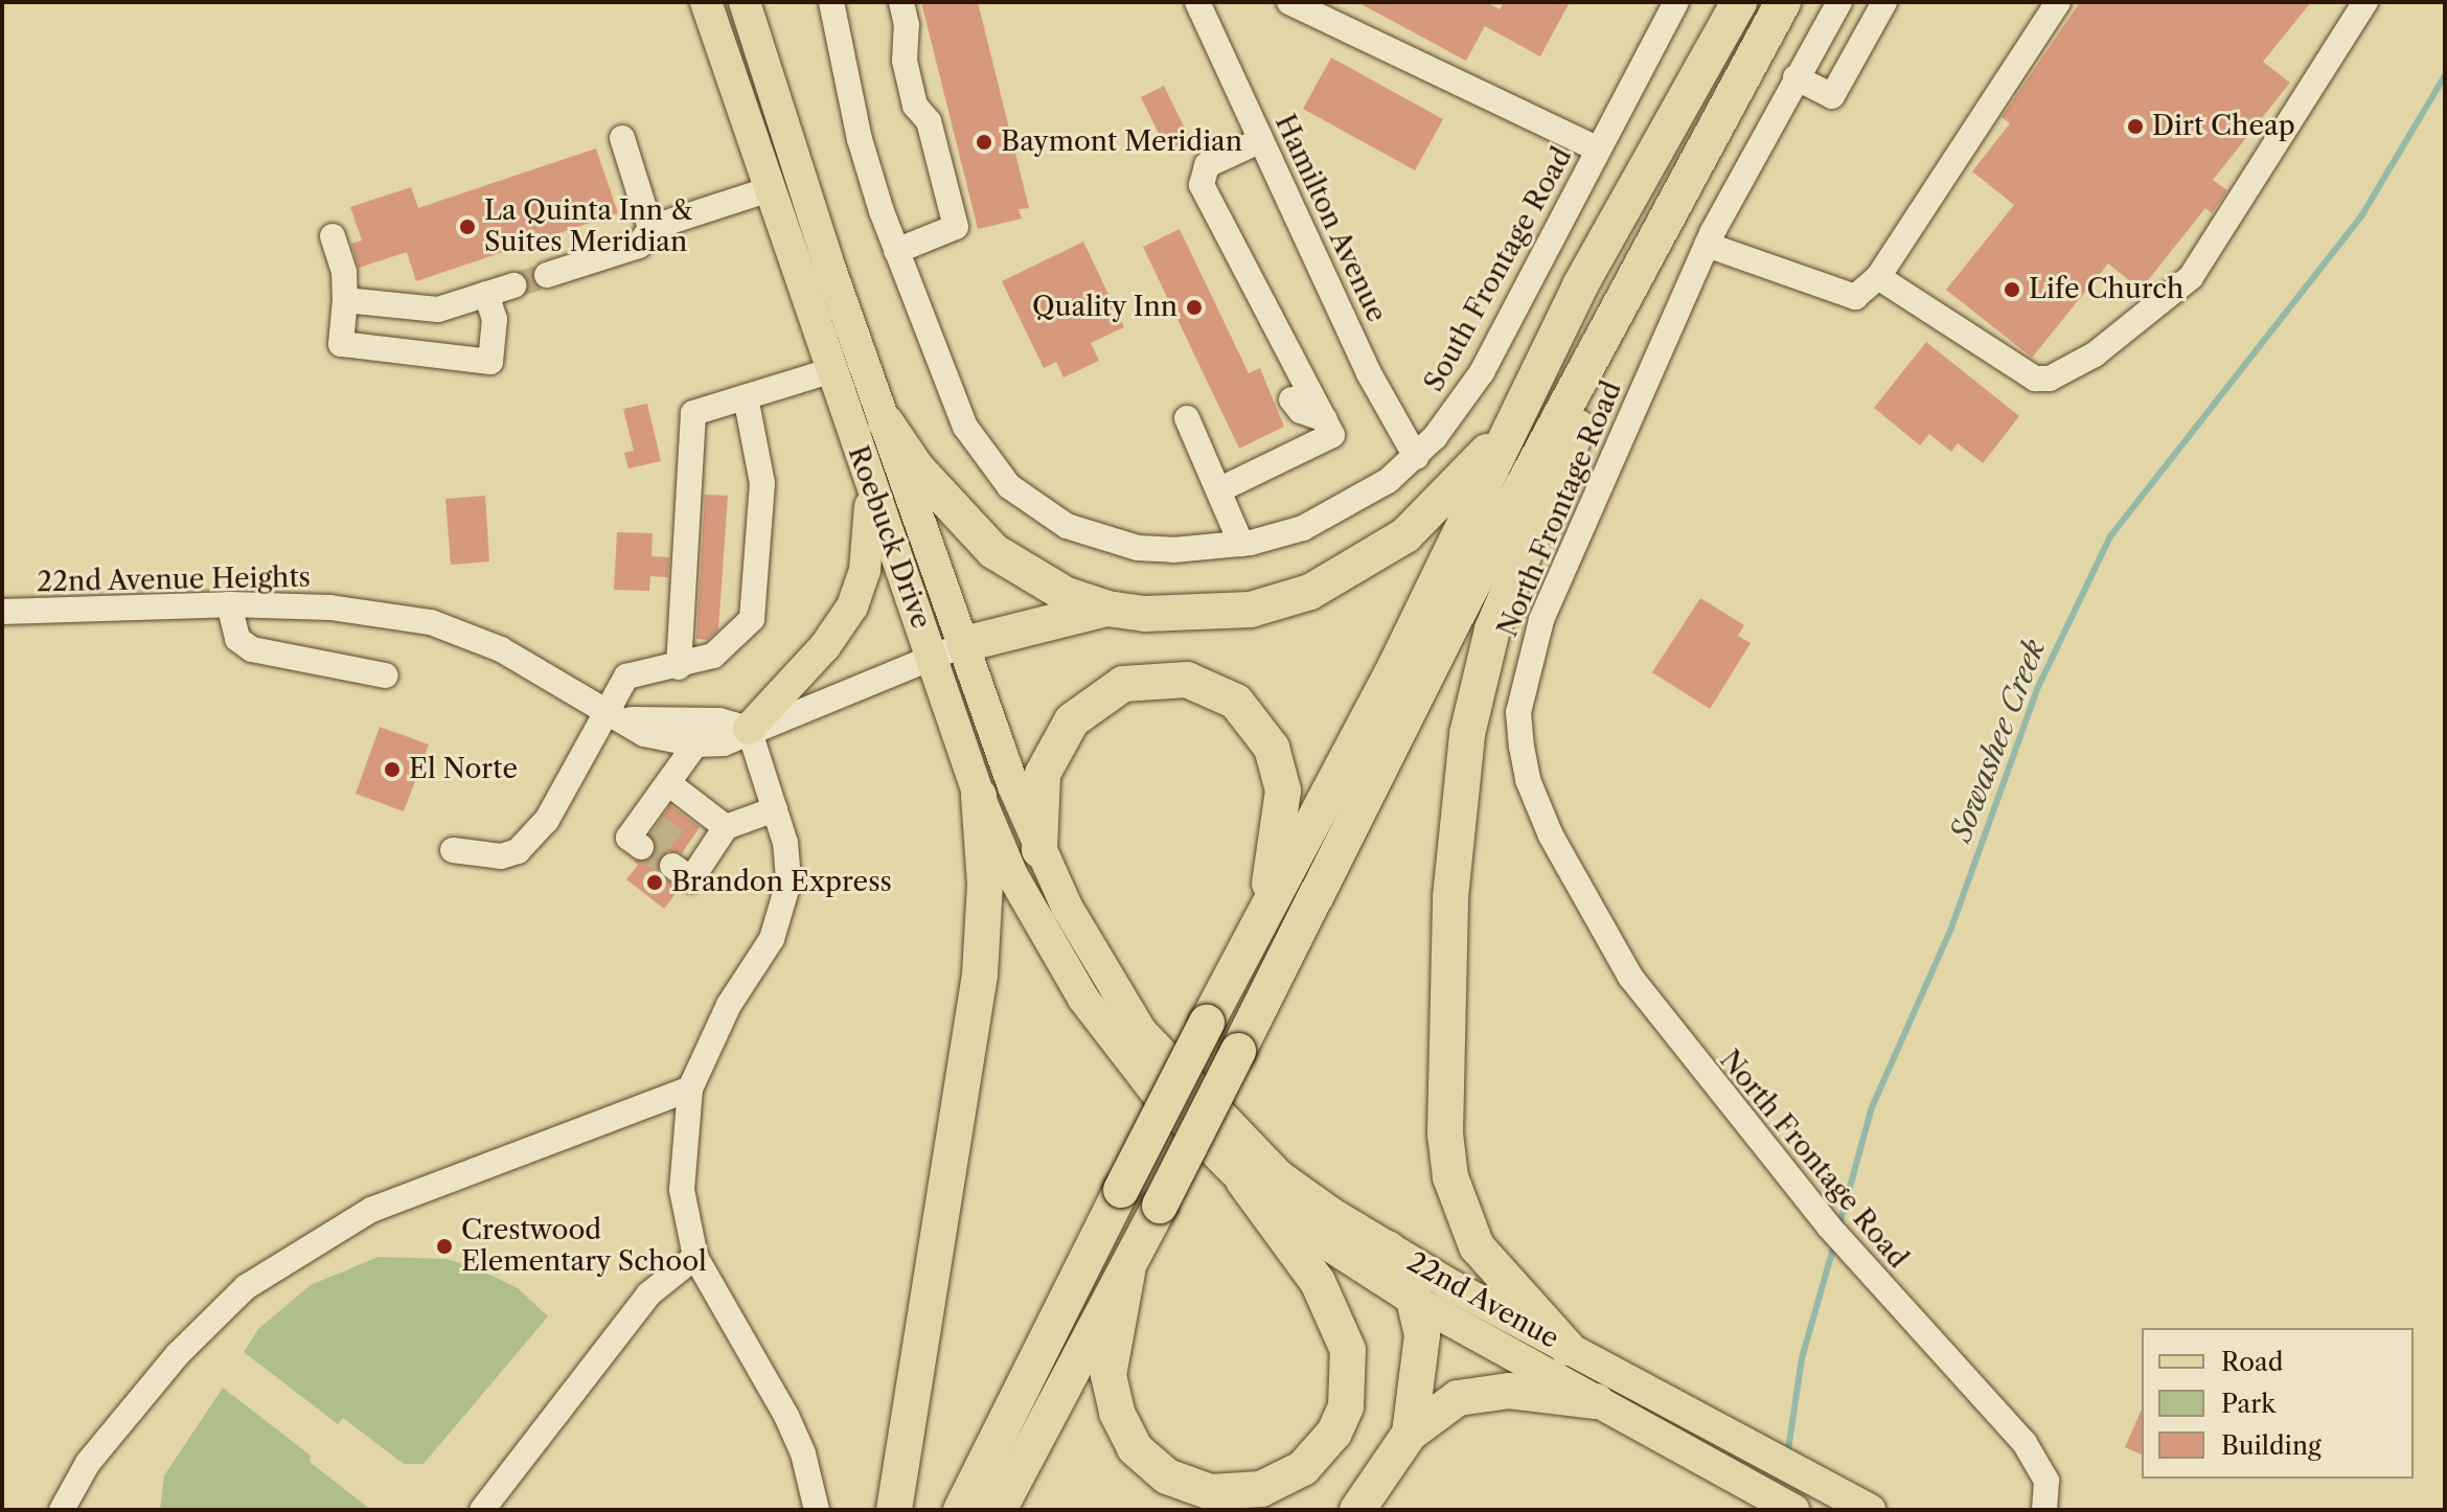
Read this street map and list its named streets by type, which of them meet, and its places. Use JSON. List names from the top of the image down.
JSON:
{
  "streets": {
    "main road": ["Roebuck Drive", "22nd Avenue"],
    "street": [
      "Hamilton Avenue",
      "South Frontage Road",
      "North Frontage Road",
      "22nd Avenue Heights"
    ]
  },
  "crossings": [
    ["Hamilton Avenue", "South Frontage Road"],
    ["Roebuck Drive", "22nd Avenue Heights"],
    ["Roebuck Drive", "22nd Avenue"]
  ],
  "water": ["Sowashee Creek"],
  "places": [
    "Dirt Cheap",
    "Baymont Meridian",
    "La Quinta Inn & Suites Meridian",
    "Life Church",
    "Quality Inn",
    "El Norte",
    "Brandon Express",
    "Crestwood Elementary School"
  ],
  "legend": ["Road", "Park", "Building"]
}
